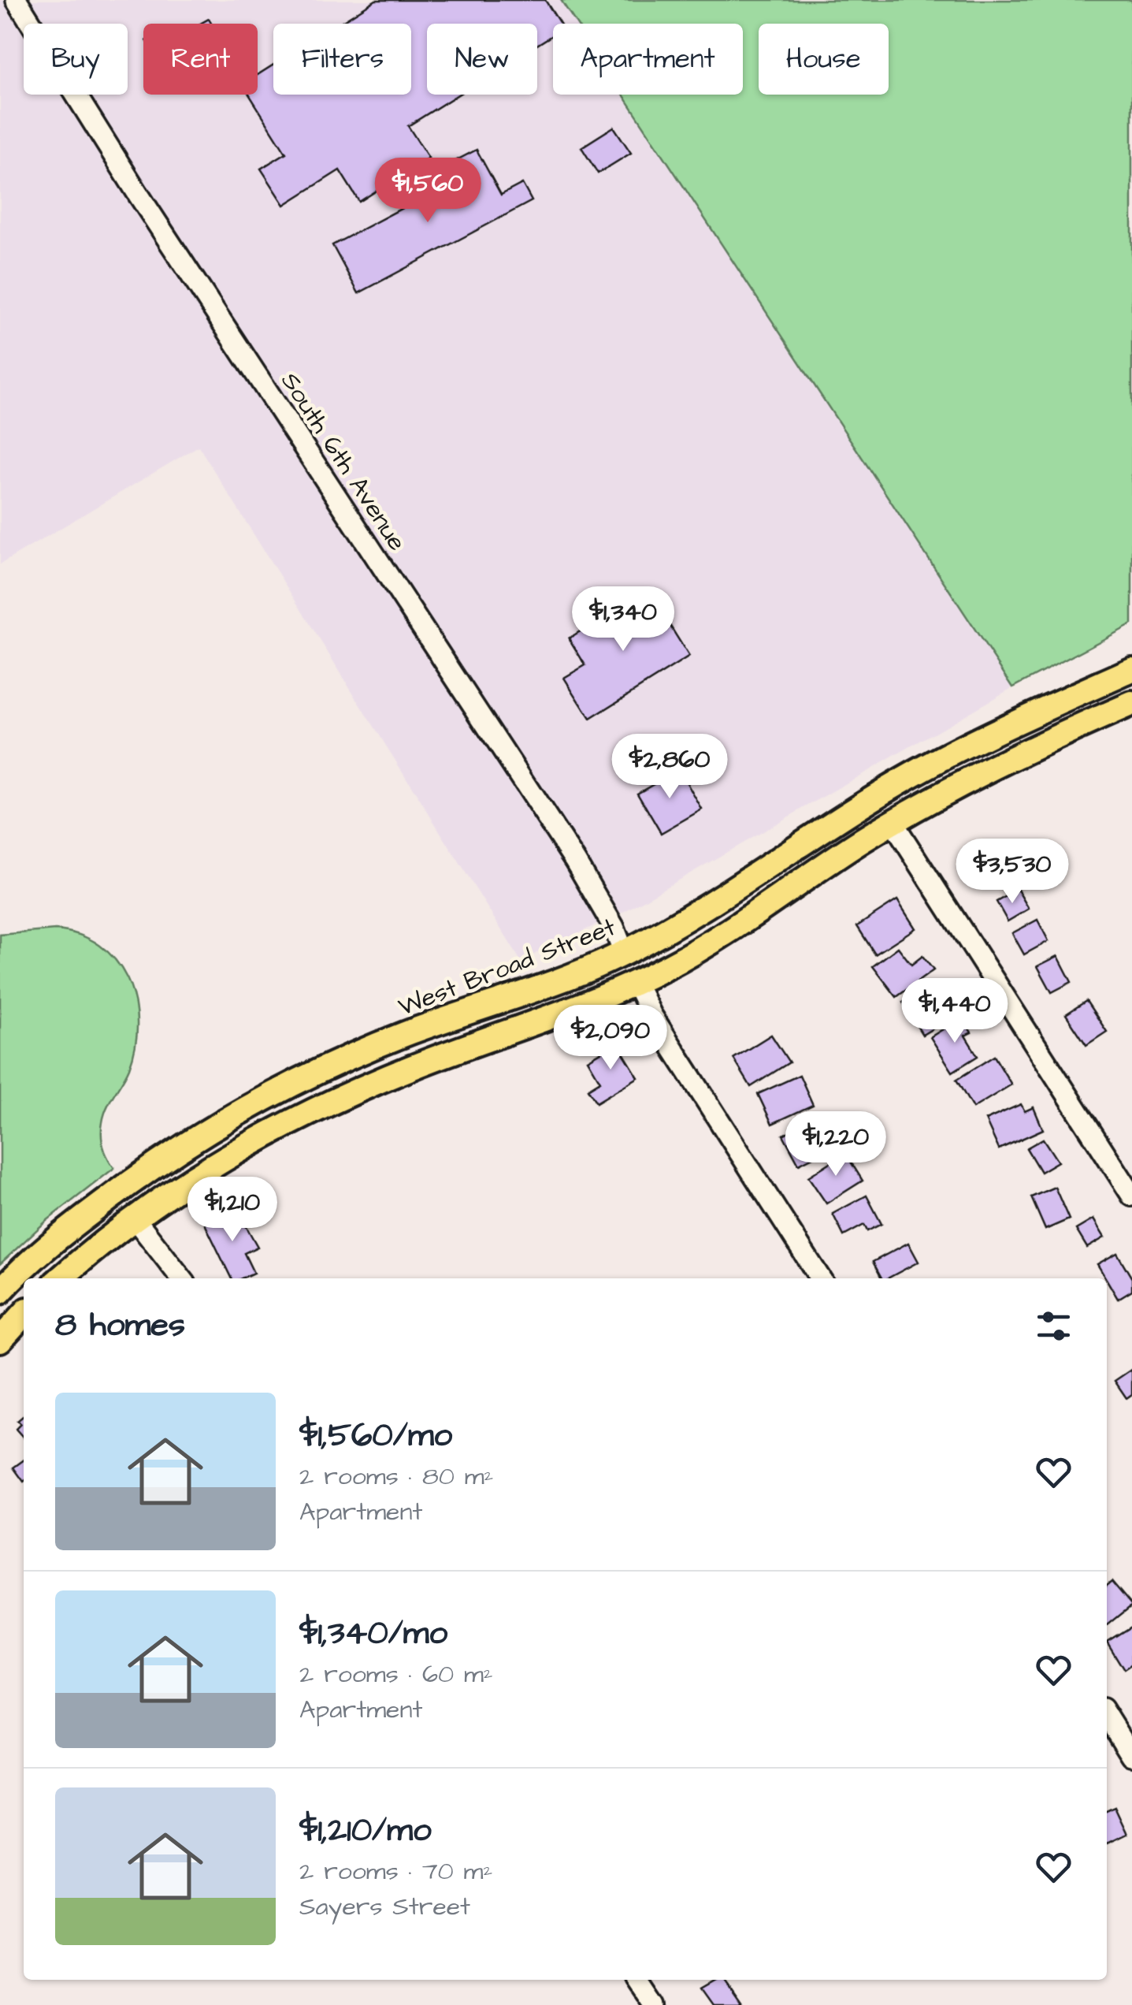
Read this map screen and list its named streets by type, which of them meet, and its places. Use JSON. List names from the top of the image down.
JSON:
{
  "streets": {
    "main road": ["West Broad Street"],
    "street": ["South 6th Avenue"]
  },
  "crossings": [
    ["South 6th Avenue", "West Broad Street"]
  ],
  "page": {
    "chip": [
      "Buy",
      "Rent",
      "Filters",
      "New",
      "Apartment",
      "House"
    ],
    "price": [
      "$1,560",
      "$1,340",
      "$2,860",
      "$3,530",
      "$1,440",
      "$2,090",
      "$1,220",
      "$1,210"
    ],
    "heading": "8 homes",
    "list": [
      {
        "name": "$1,560/mo",
        "note": "2 rooms · 80 m² · Apartment"
      },
      {
        "name": "$1,340/mo",
        "note": "2 rooms · 60 m² · Apartment"
      },
      {
        "name": "$1,210/mo",
        "note": "2 rooms · 70 m² · Sayers Street"
      }
    ]
  }
}
